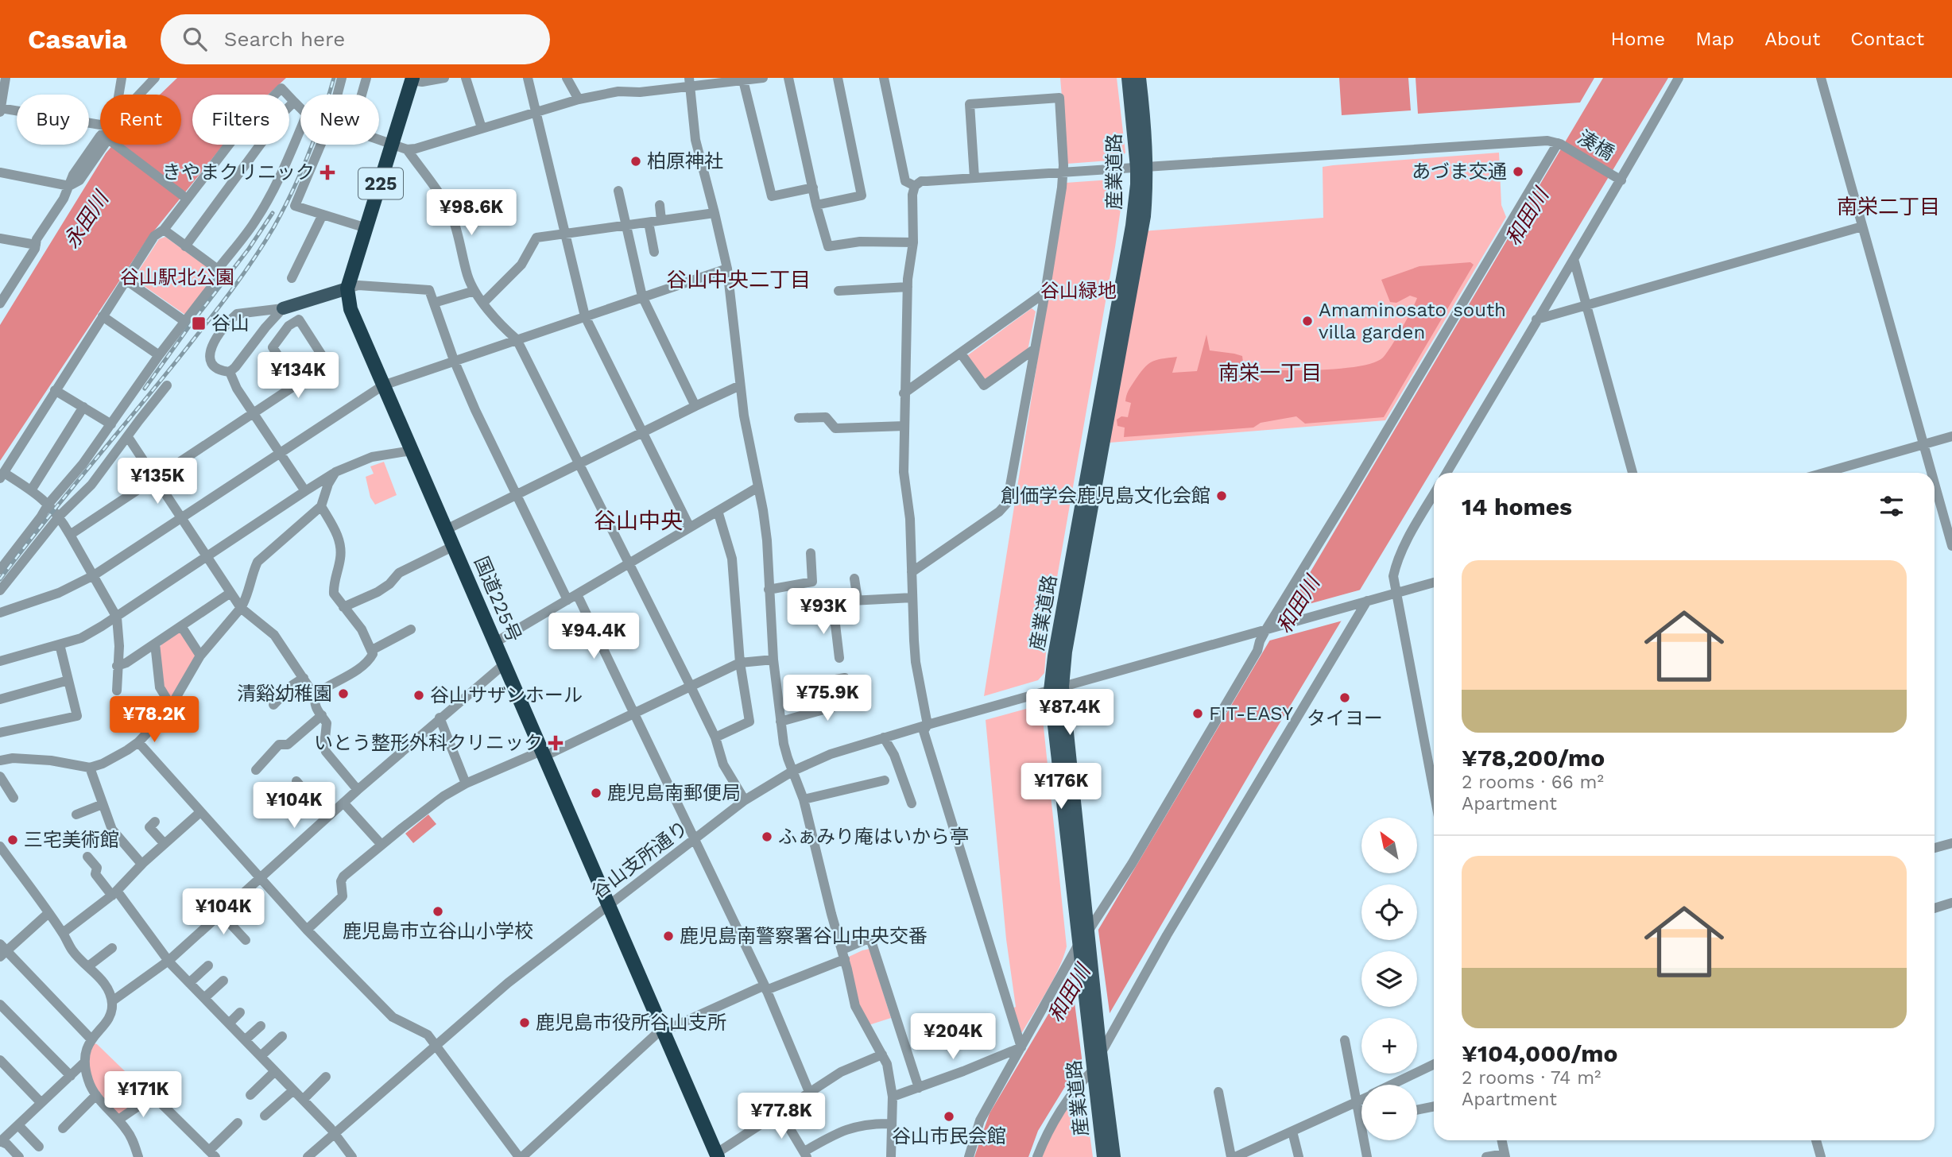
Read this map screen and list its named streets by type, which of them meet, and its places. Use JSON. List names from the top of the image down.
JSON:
{
  "streets": {
    "highway": ["225", "国道225号"],
    "main road": ["産業道路"],
    "street": ["湊橋", "谷山支所通り"]
  },
  "crossings": [
    ["産業道路", "谷山支所通り"],
    ["国道225号", "谷山支所通り"]
  ],
  "districts": [
    "南栄二丁目",
    "谷山中央二丁目",
    "南栄一丁目",
    "谷山中央"
  ],
  "water": ["和田川", "永田川"],
  "parks": ["谷山駅北公園", "谷山緑地"],
  "places": {
    "other": [
      "柏原神社",
      "あづま交通",
      "Amaminosato south villa garden",
      "創価学会鹿児島文化会館",
      "清谿幼稚園",
      "谷山サザンホール",
      "タイヨー",
      "FIT-EASY",
      "鹿児島南郵便局",
      "ふぁみり庵はいから亭",
      "三宅美術館",
      "鹿児島市立谷山小学校",
      "鹿児島南警察署谷山中央交番",
      "鹿児島市役所谷山支所",
      "谷山市民会館"
    ],
    "health": ["きやまクリニック", "いとう整形外科クリニック"],
    "transit": ["谷山"]
  },
  "north": "top left",
  "page": {
    "header": "Casavia",
    "search": "Search here",
    "nav": [
      "Home",
      "Map",
      "About",
      "Contact"
    ],
    "chip": [
      "Buy",
      "Rent",
      "Filters",
      "New"
    ],
    "price": [
      "¥98.6K",
      "¥134K",
      "¥135K",
      "¥93K",
      "¥94.4K",
      "¥75.9K",
      "¥87.4K",
      "¥78.2K",
      "¥176K",
      "¥104K",
      "¥104K",
      "¥204K",
      "¥171K",
      "¥77.8K"
    ],
    "heading": "14 homes",
    "list": [
      {
        "name": "¥78,200/mo",
        "note": "2 rooms · 66 m² · Apartment"
      },
      {
        "name": "¥104,000/mo",
        "note": "2 rooms · 74 m² · Apartment"
      }
    ],
    "map_buttons": ["+", "−"]
  }
}
